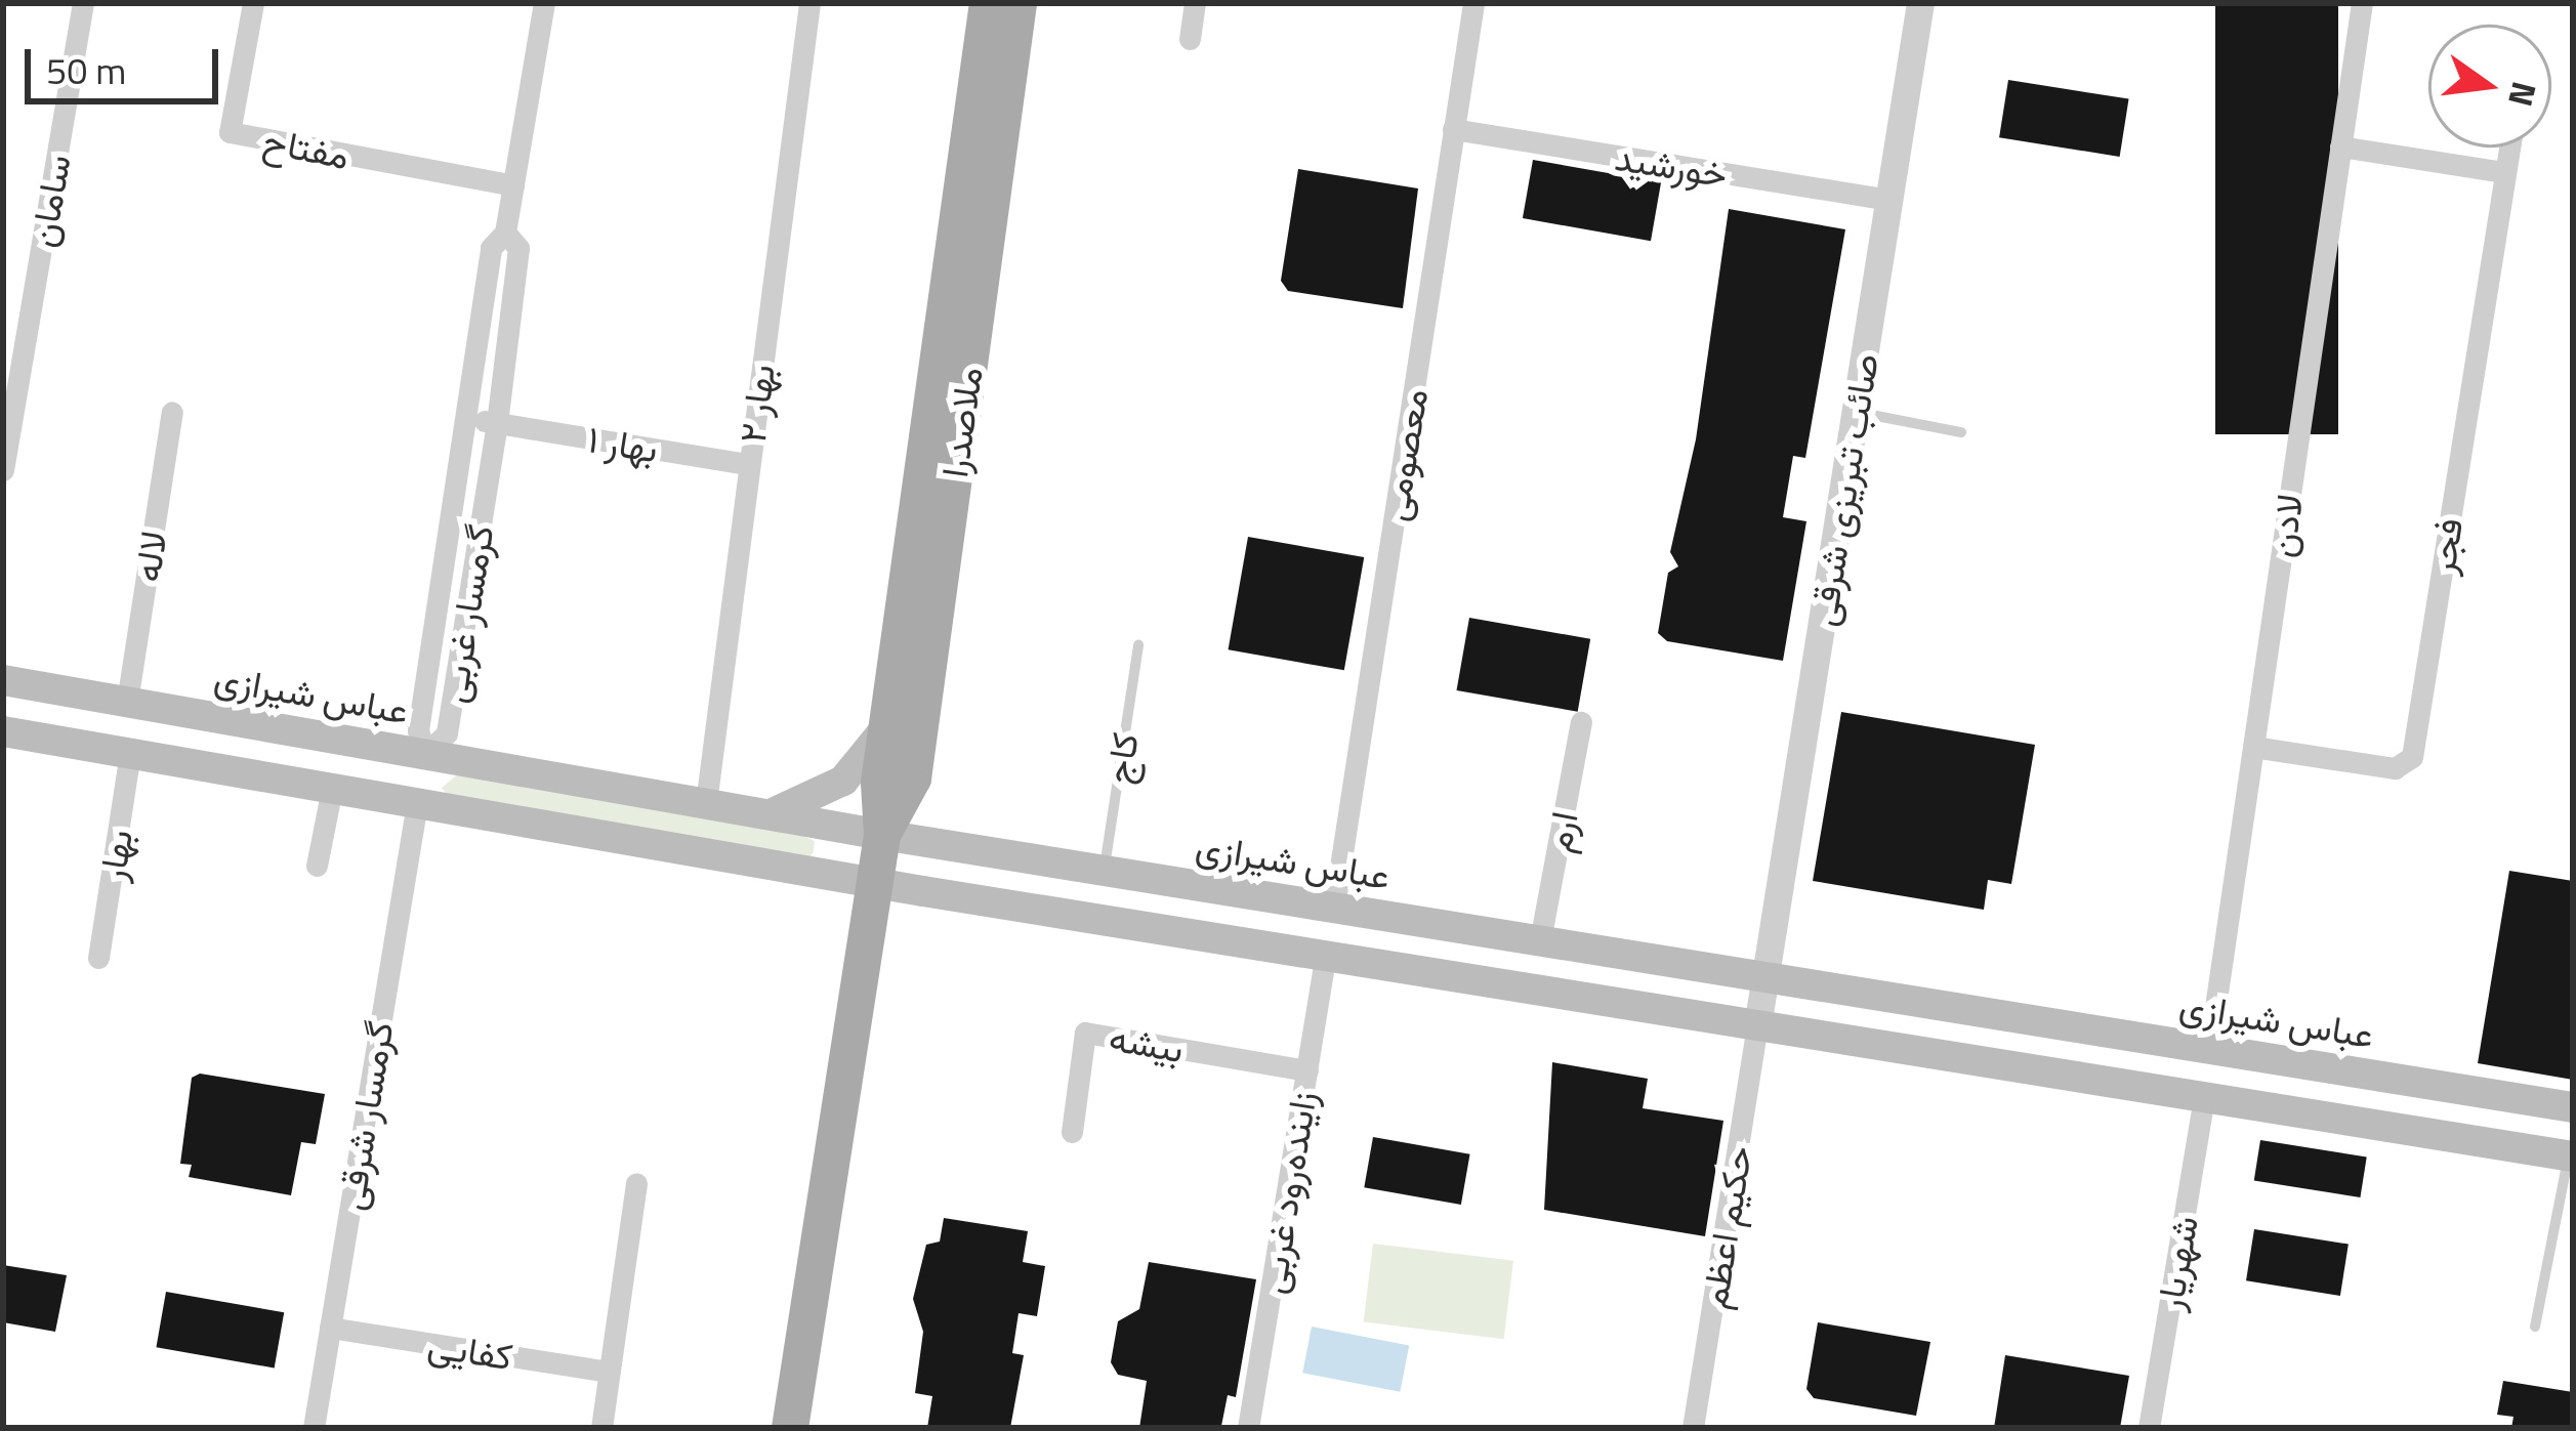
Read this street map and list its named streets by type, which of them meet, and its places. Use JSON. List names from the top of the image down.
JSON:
{
  "streets": {
    "main road": ["ملاصدرا", "عباس شیرازی"],
    "street": [
      "مفتاح",
      "خورشید",
      "سامان",
      "بهار ۲",
      "بهار ۱",
      "معصومی",
      "صائب تبریزی شرقی",
      "لادن",
      "فجر",
      "لاله",
      "گرمسار غربی",
      "ارم",
      "بهار",
      "بیشه",
      "گرمسار شرقی",
      "زاینده‌رود غربی",
      "حکیم اعظم",
      "شهریار",
      "کفایی"
    ],
    "lane": ["کاج"]
  },
  "crossings": [
    ["مفتاح", "گرمسار غربی"],
    ["خورشید", "معصومی"],
    ["خورشید", "صائب تبریزی شرقی"],
    ["بهار ۲", "بهار ۱"],
    ["بهار ۲", "عباس شیرازی"],
    ["ملاصدرا", "عباس شیرازی"],
    ["بهار ۱", "گرمسار غربی"],
    ["معصومی", "عباس شیرازی"],
    ["صائب تبریزی شرقی", "عباس شیرازی"],
    ["صائب تبریزی شرقی", "حکیم اعظم"],
    ["لادن", "فجر"],
    ["لادن", "عباس شیرازی"],
    ["لاله", "عباس شیرازی"],
    ["گرمسار غربی", "عباس شیرازی"],
    ["عباس شیرازی", "کاج"],
    ["عباس شیرازی", "ارم"],
    ["بیشه", "زاینده‌رود غربی"],
    ["گرمسار شرقی", "کفایی"]
  ],
  "scale_bar": "50 m",
  "north": "right"
}
